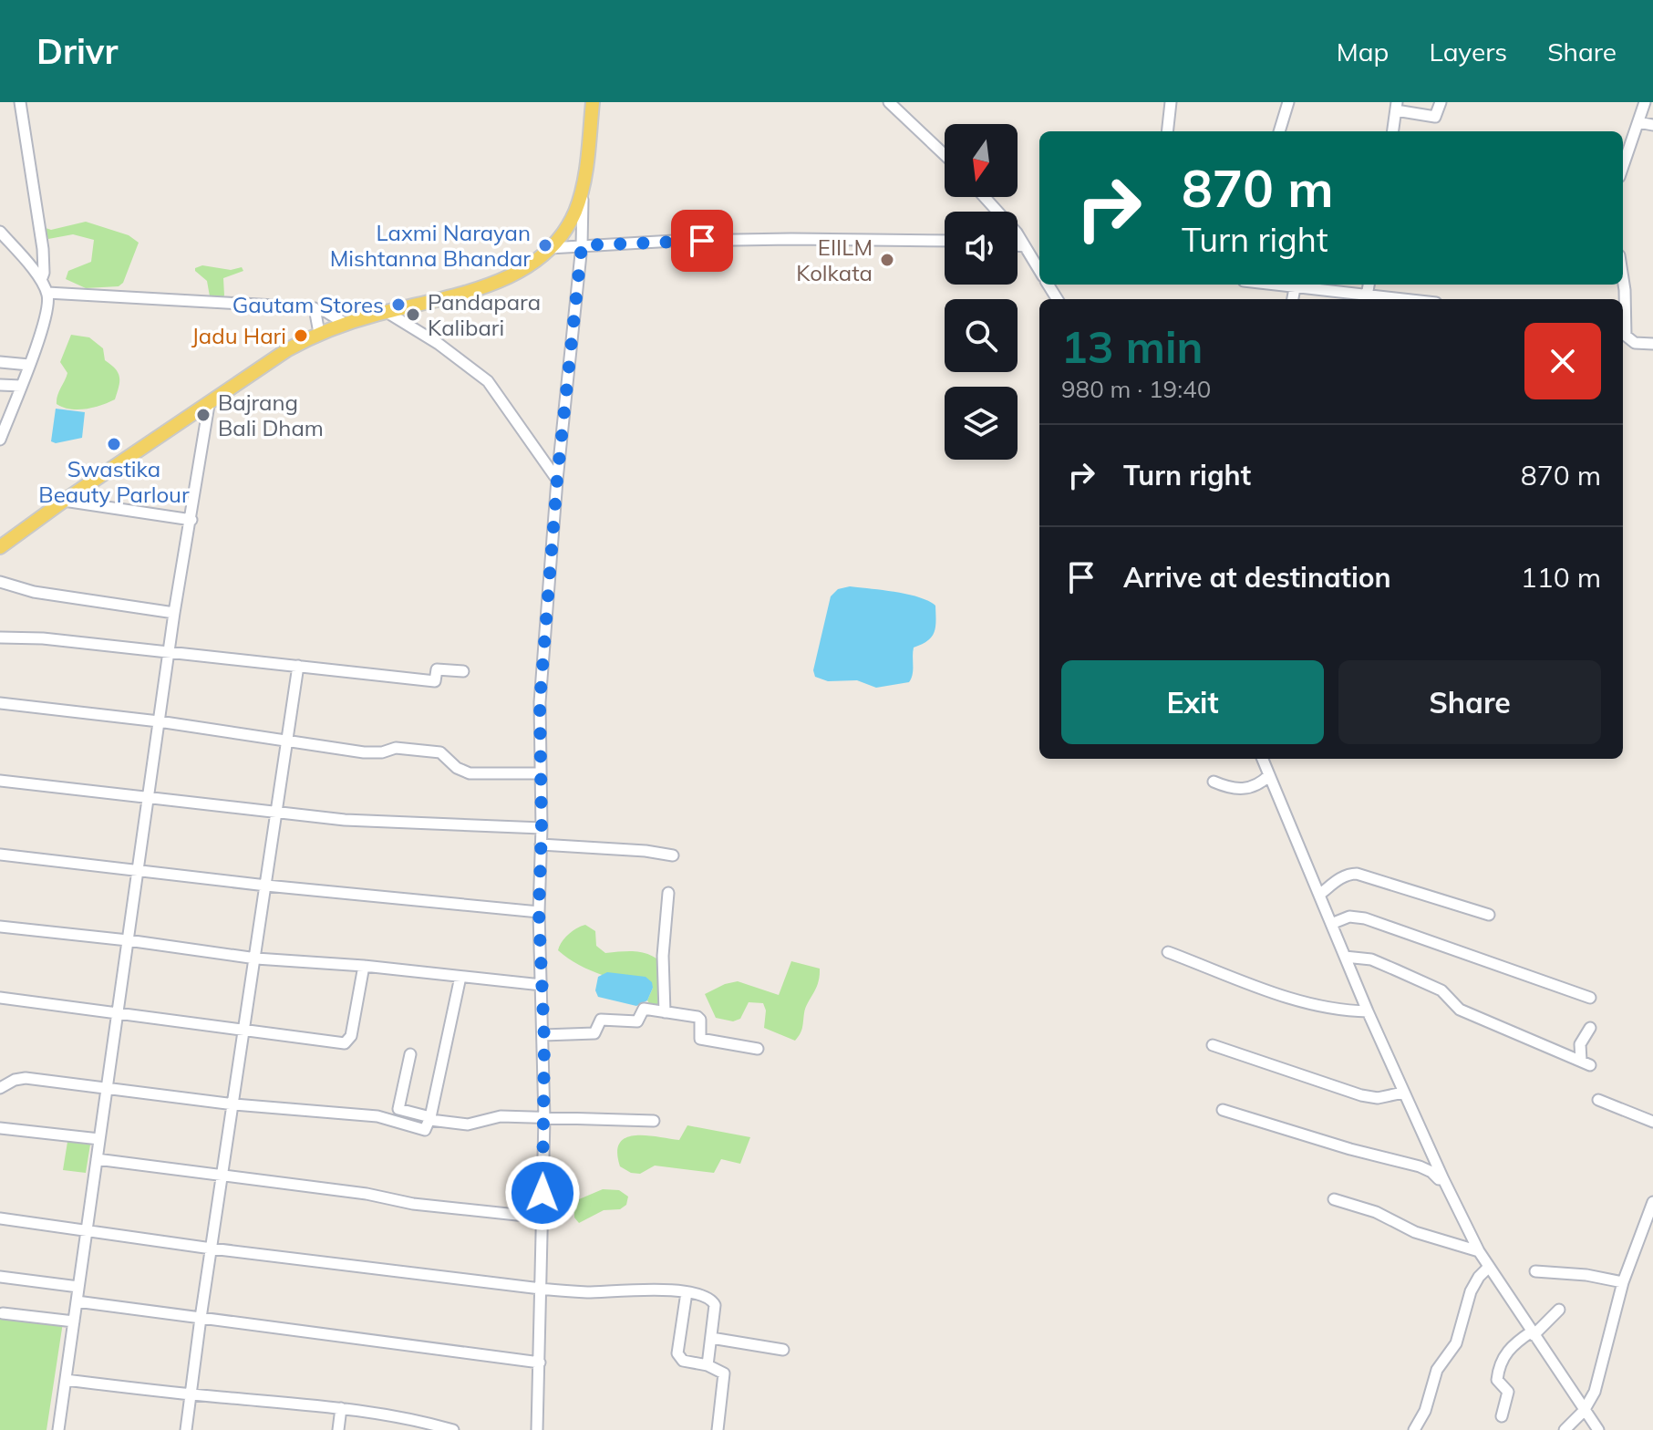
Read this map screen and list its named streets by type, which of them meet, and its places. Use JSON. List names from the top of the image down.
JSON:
{
  "places": [
    "Laxmi Narayan Mishtanna Bhandar",
    "EIILM Kolkata",
    "Gautam Stores",
    "Pandapara Kalibari",
    "Jadu Hari",
    "Bajrang Bali Dham",
    "Swastika Beauty Parlour"
  ],
  "north": "bottom",
  "page": {
    "header": "Drivr",
    "nav": ["Map", "Layers", "Share"],
    "turn": ["870 m", "Turn right"],
    "heading": ["13 min", "980 m · 19:40"],
    "list": [
      {
        "name": "Turn right",
        "value": "870 m"
      },
      {
        "name": "Arrive at destination",
        "value": "110 m"
      }
    ],
    "buttons": ["Exit", "Share"]
  }
}
